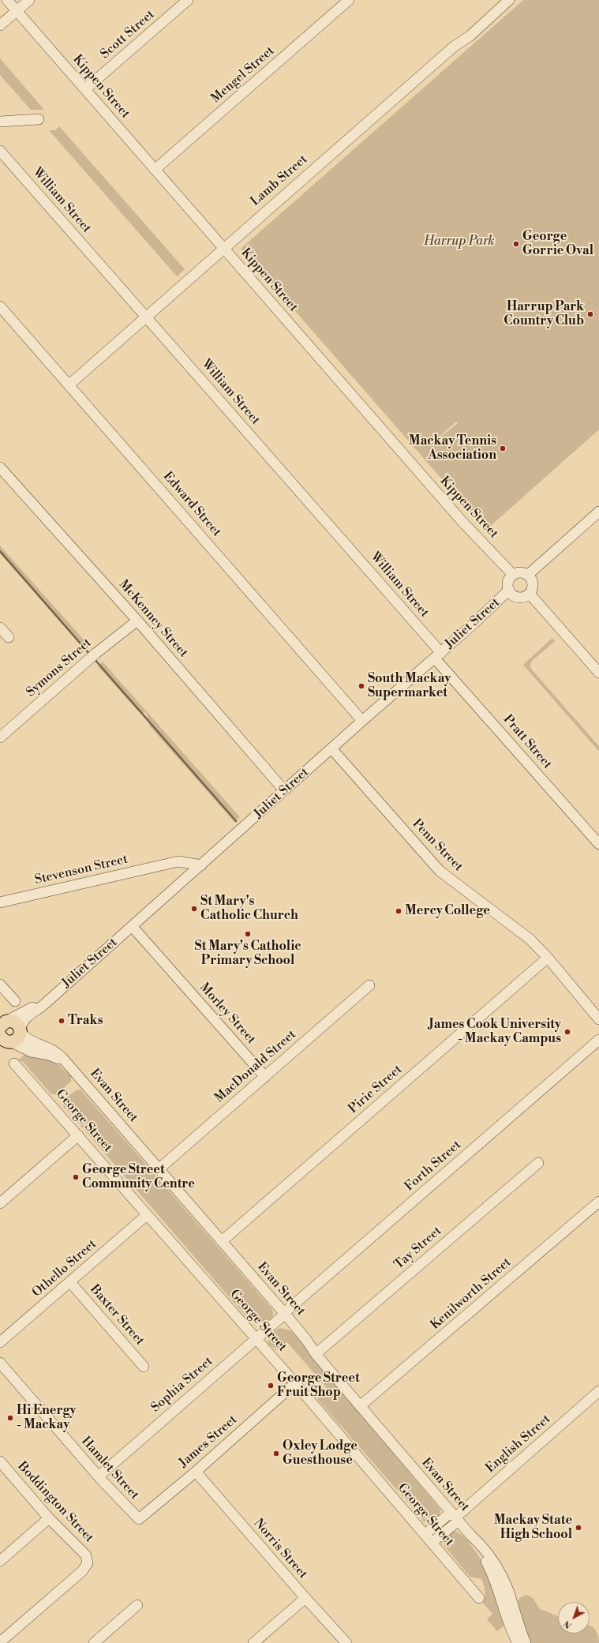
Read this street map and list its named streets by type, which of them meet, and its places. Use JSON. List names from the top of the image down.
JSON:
{
  "streets": {
    "street": [
      "Scott Street",
      "Mengel Street",
      "Kippen Street",
      "Lamb Street",
      "William Street",
      "Edward Street",
      "McKenney Street",
      "Juliet Street",
      "Symons Street",
      "Pratt Street",
      "Penn Street",
      "Stevenson Street",
      "Morley Street",
      "MacDonald Street",
      "Pirie Street",
      "Evan Street",
      "George Street",
      "Forth Street",
      "Tay Street",
      "Othello Street",
      "Kenilworth Street",
      "Baxter Street",
      "Sophia Street",
      "James Street",
      "English Street",
      "Hamlet Street",
      "Boddington Street",
      "Norris Street"
    ]
  },
  "crossings": [
    ["Scott Street", "Kippen Street"],
    ["Mengel Street", "Kippen Street"],
    ["Kippen Street", "Lamb Street"],
    ["Kippen Street", "Juliet Street"],
    ["Lamb Street", "William Street"],
    ["Lamb Street", "Edward Street"],
    ["William Street", "Juliet Street"],
    ["William Street", "Pratt Street"],
    ["Edward Street", "Juliet Street"],
    ["McKenney Street", "Juliet Street"],
    ["McKenney Street", "Symons Street"],
    ["Juliet Street", "Pratt Street"],
    ["Juliet Street", "Penn Street"],
    ["Juliet Street", "Stevenson Street"],
    ["Juliet Street", "Morley Street"],
    ["Juliet Street", "Evan Street"],
    ["Penn Street", "Pirie Street"],
    ["Morley Street", "MacDonald Street"],
    ["MacDonald Street", "Evan Street"],
    ["Pirie Street", "Evan Street"],
    ["Evan Street", "Forth Street"],
    ["Evan Street", "Tay Street"],
    ["Evan Street", "Kenilworth Street"],
    ["Evan Street", "Sophia Street"],
    ["Evan Street", "English Street"],
    ["George Street", "Othello Street"],
    ["George Street", "Sophia Street"],
    ["George Street", "James Street"],
    ["Forth Street", "Sophia Street"],
    ["Othello Street", "Baxter Street"],
    ["Sophia Street", "Hamlet Street"],
    ["James Street", "Hamlet Street"],
    ["James Street", "Norris Street"]
  ],
  "parks": ["Harrup Park"],
  "places": [
    "George Gorrie Oval",
    "Harrup Park Country Club",
    "Mackay Tennis Association",
    "South Mackay Supermarket",
    "St Mary's Catholic Church",
    "Mercy College",
    "St Mary's Catholic Primary School",
    "Traks",
    "James Cook University - Mackay Campus",
    "George Street Community Centre",
    "George Street Fruit Shop",
    "Hi Energy - Mackay",
    "Oxley Lodge Guesthouse",
    "Mackay State High School"
  ],
  "north": "bottom left"
}
